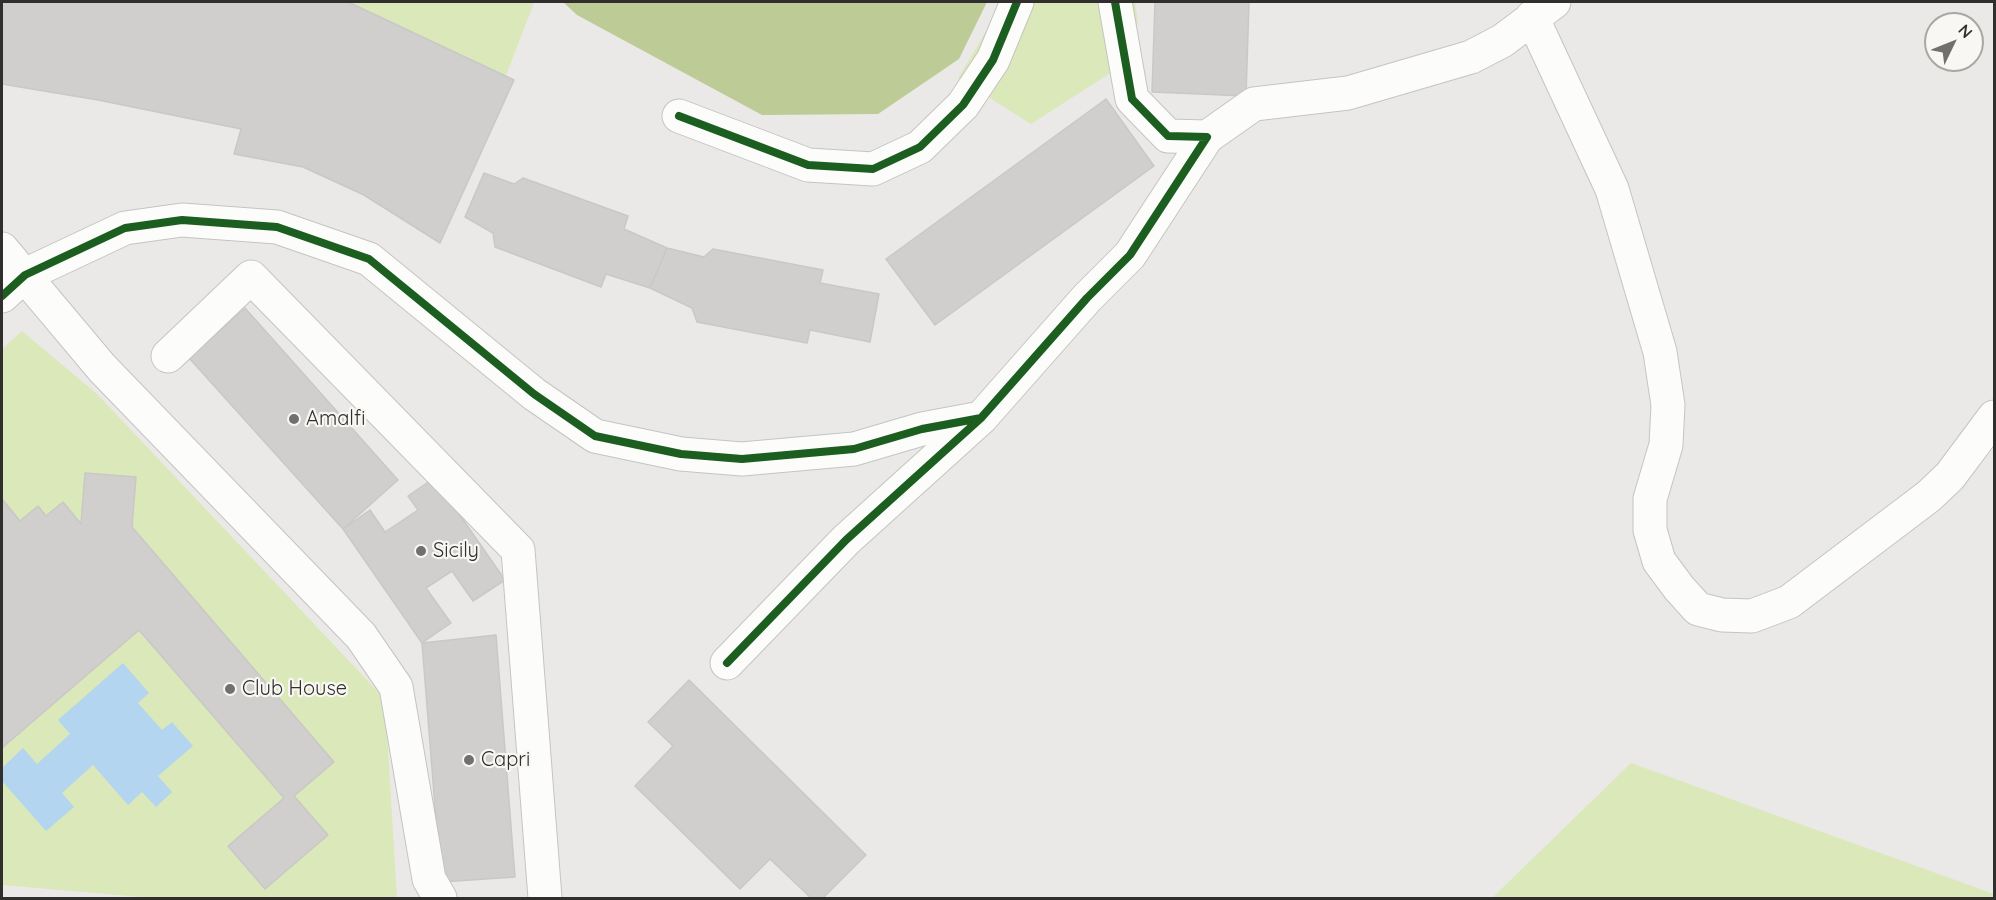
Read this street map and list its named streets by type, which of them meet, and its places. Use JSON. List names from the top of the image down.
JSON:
{
  "places": [
    "Amalfi",
    "Sicily",
    "Club House",
    "Capri"
  ],
  "north": "top right"
}
